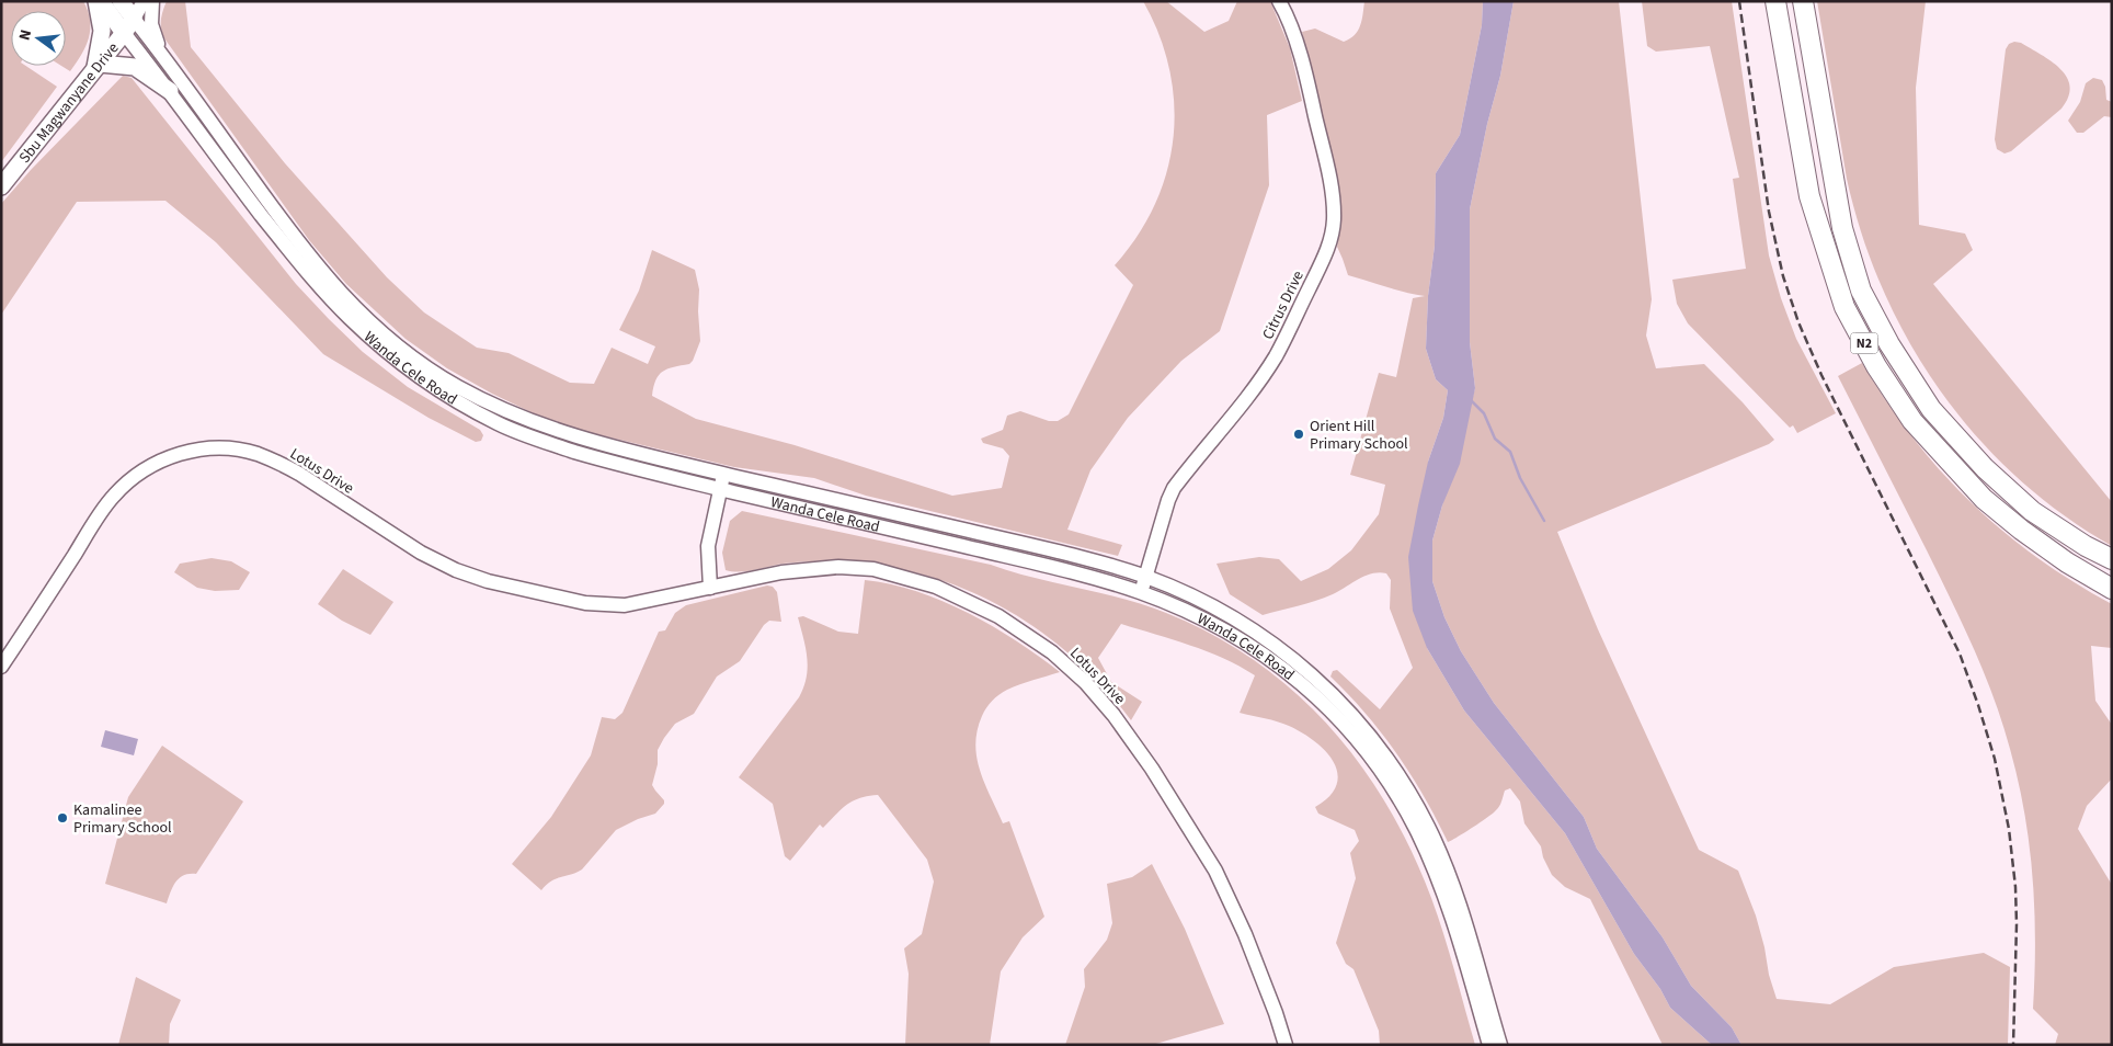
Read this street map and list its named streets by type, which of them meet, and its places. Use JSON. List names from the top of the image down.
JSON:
{
  "streets": {
    "highway": ["N2"],
    "main road": ["Sbu Magwanyane Drive", "Wanda Cele Road"],
    "street": ["Citrus Drive", "Lotus Drive"]
  },
  "crossings": [
    ["Sbu Magwanyane Drive", "Wanda Cele Road"],
    ["Citrus Drive", "Wanda Cele Road"]
  ],
  "places": ["Orient Hill Primary School", "Kamalinee Primary School"],
  "north": "left"
}
